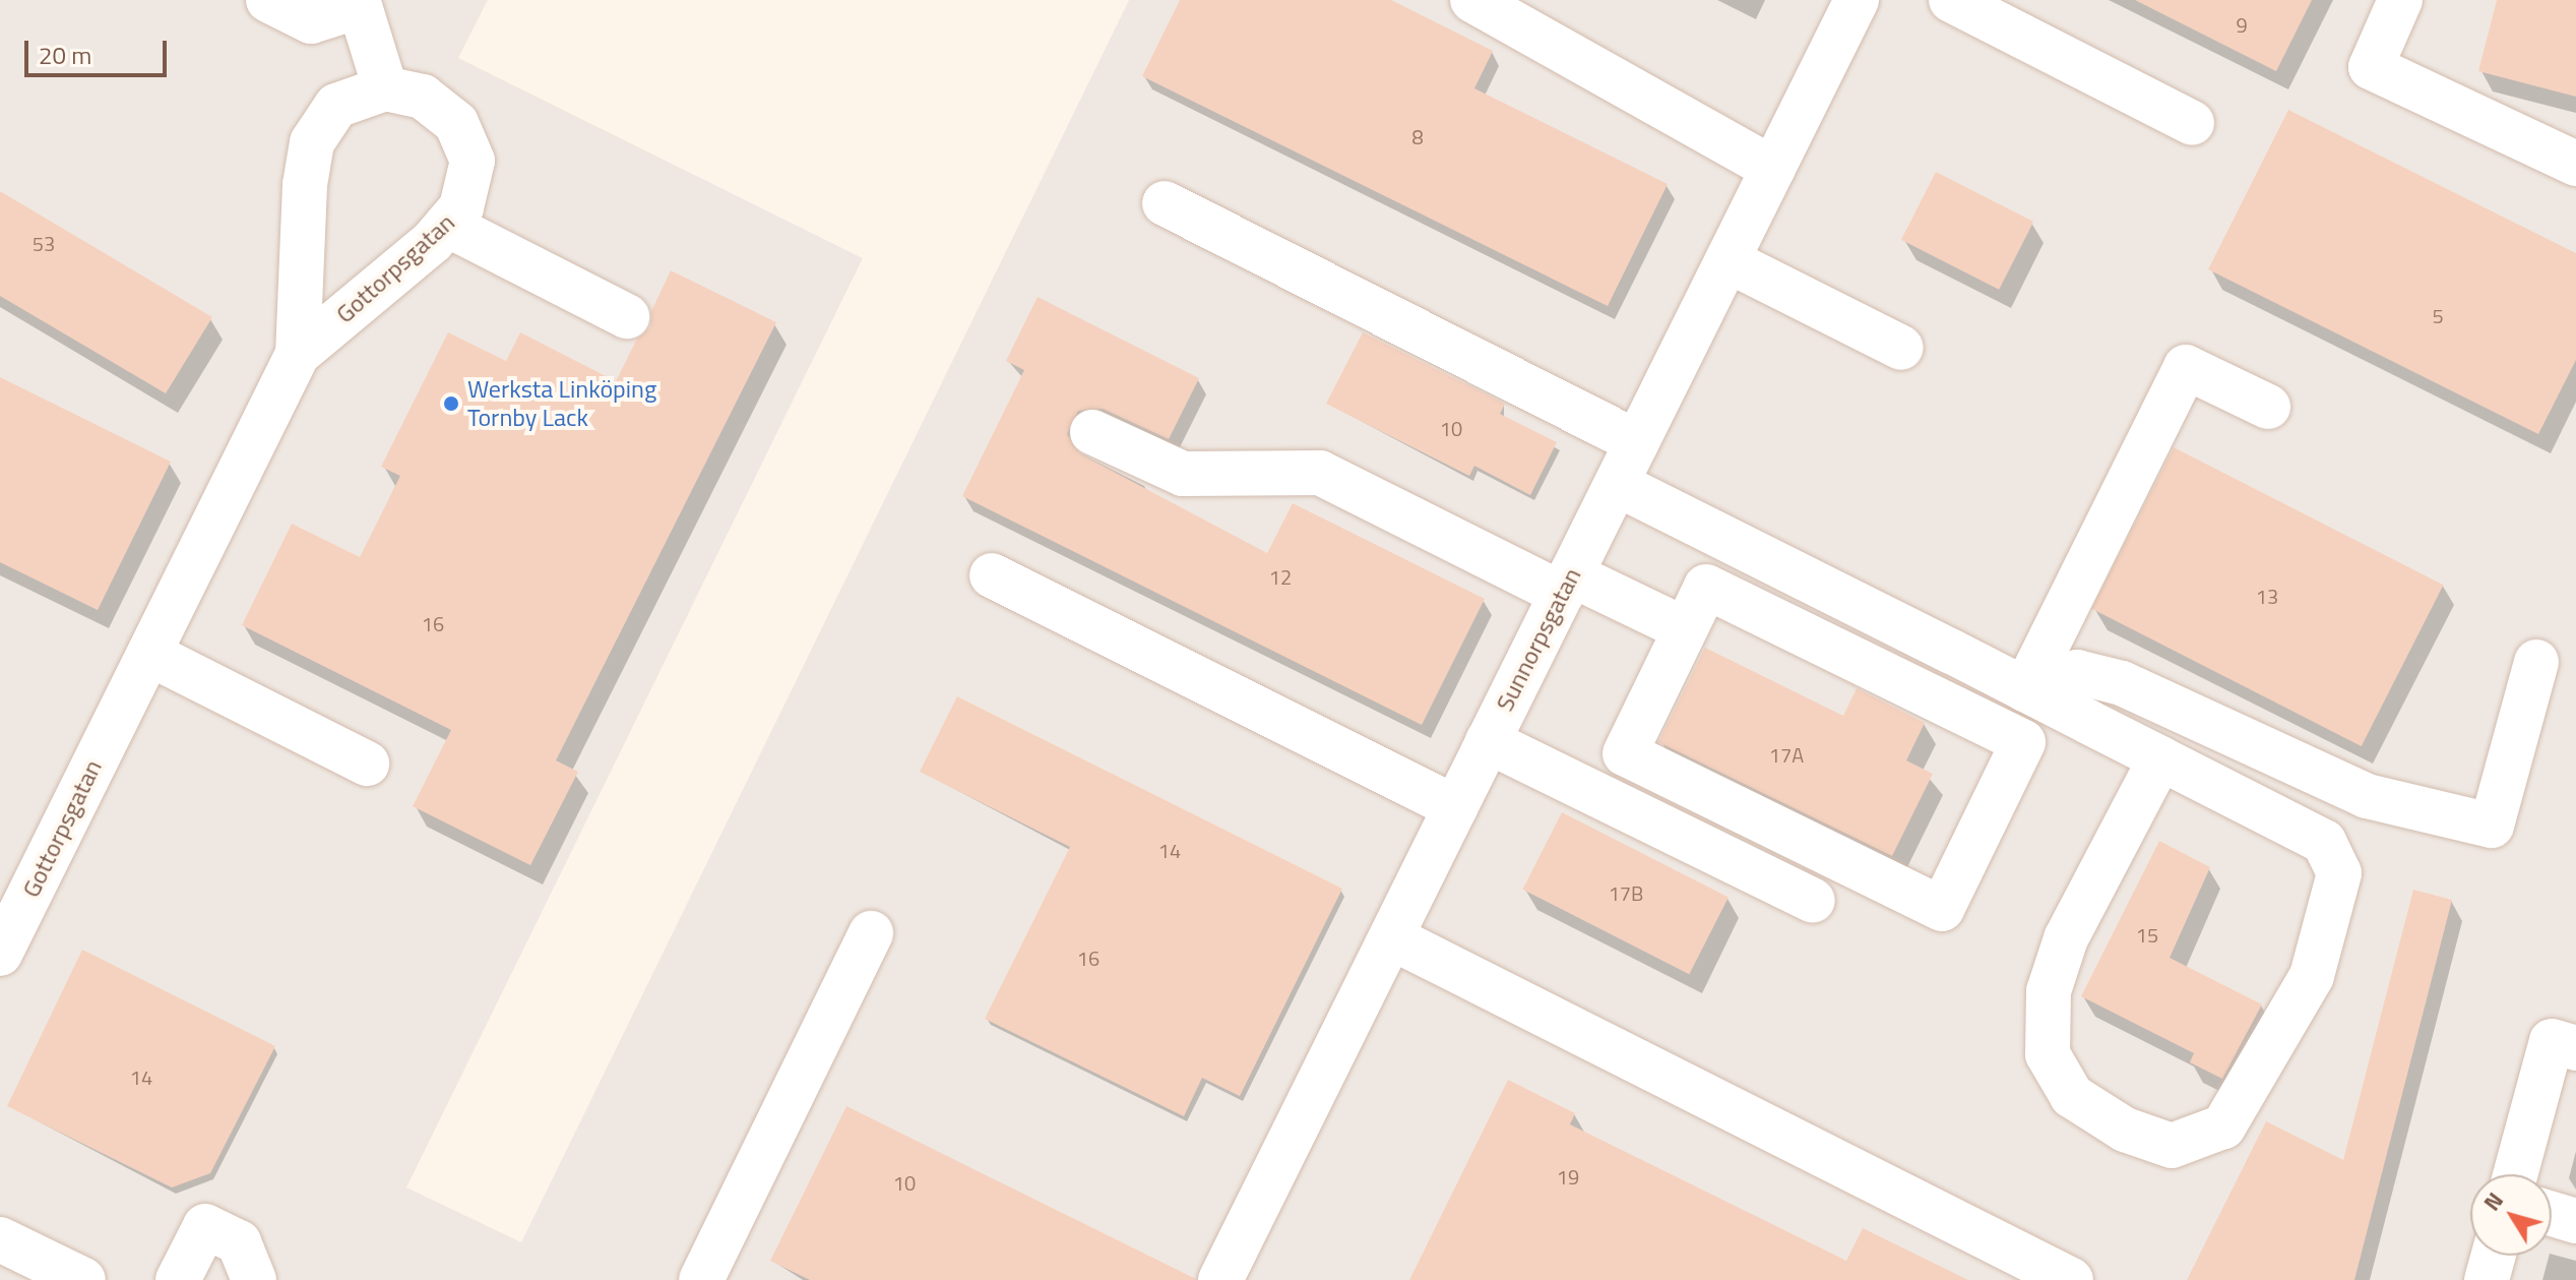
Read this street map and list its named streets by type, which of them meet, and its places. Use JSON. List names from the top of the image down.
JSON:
{
  "streets": {
    "street": ["Gottorpsgatan", "Sunnorpsgatan"]
  },
  "places": ["Werksta Linköping Tornby Lack"],
  "house_numbers": [
    "9",
    "8",
    "53",
    "5",
    "10",
    "12",
    "13",
    "16",
    "17A",
    "14",
    "17B",
    "15",
    "16",
    "14",
    "19",
    "10"
  ],
  "scale_bar": "20 m",
  "north": "top left"
}
